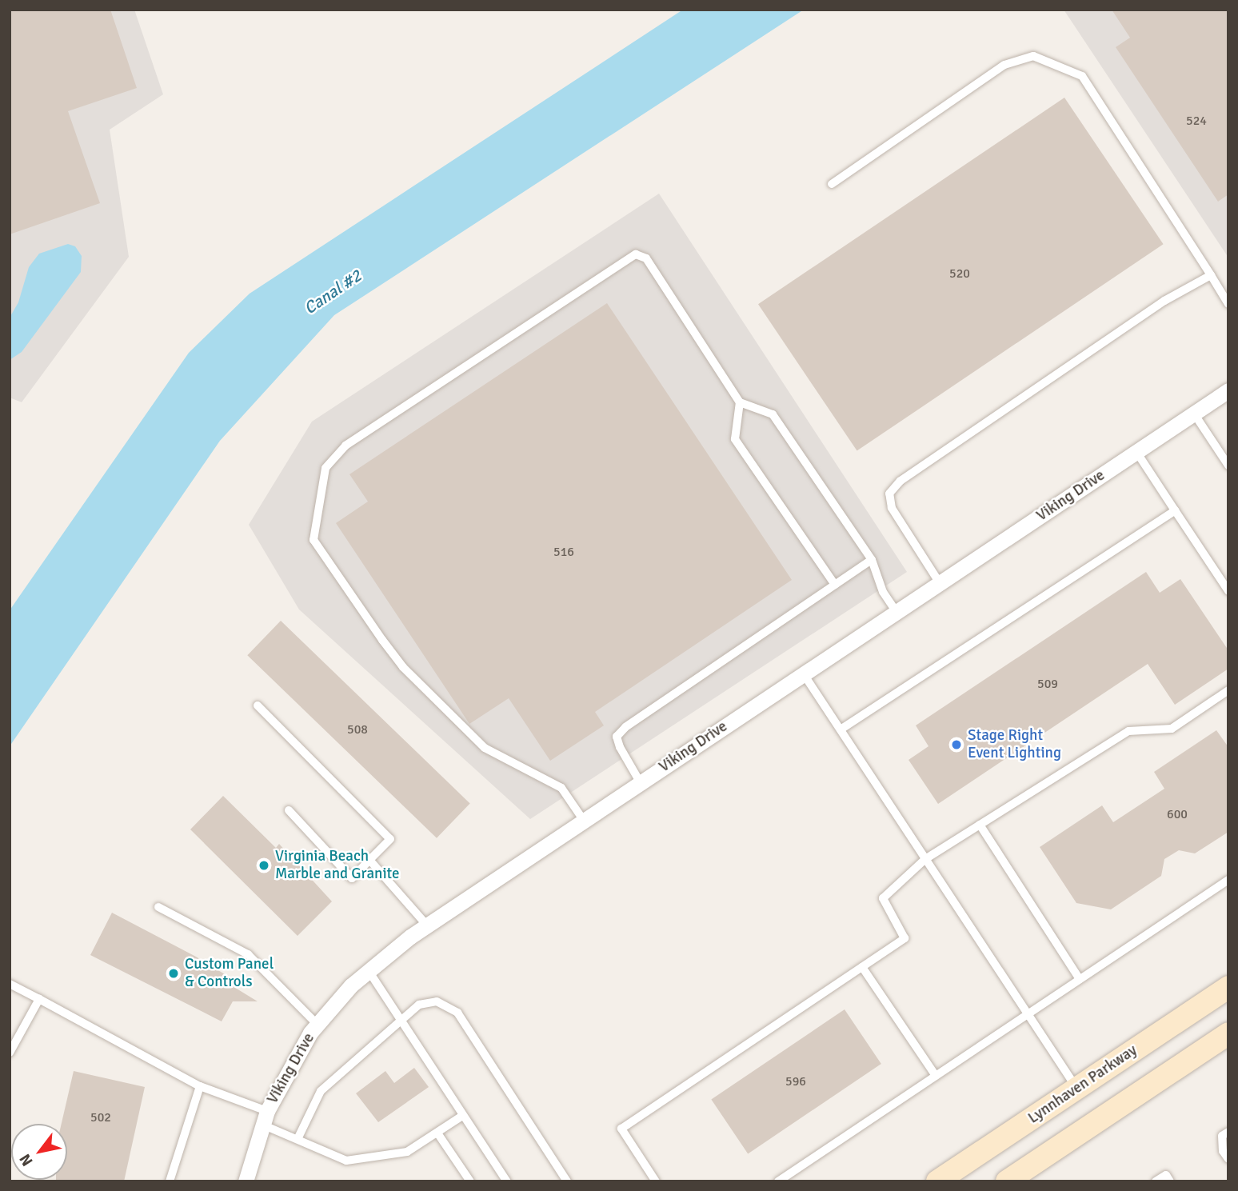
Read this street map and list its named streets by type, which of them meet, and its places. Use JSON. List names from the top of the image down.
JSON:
{
  "streets": {
    "main road": ["Lynnhaven Parkway"],
    "street": ["Viking Drive"]
  },
  "water": ["Canal #2"],
  "places": ["Stage Right Event Lighting", "Virginia Beach Marble and Granite", "Custom Panel & Controls"],
  "house_numbers": [
    "524",
    "520",
    "516",
    "509",
    "508",
    "600",
    "596",
    "502"
  ],
  "north": "bottom left"
}
